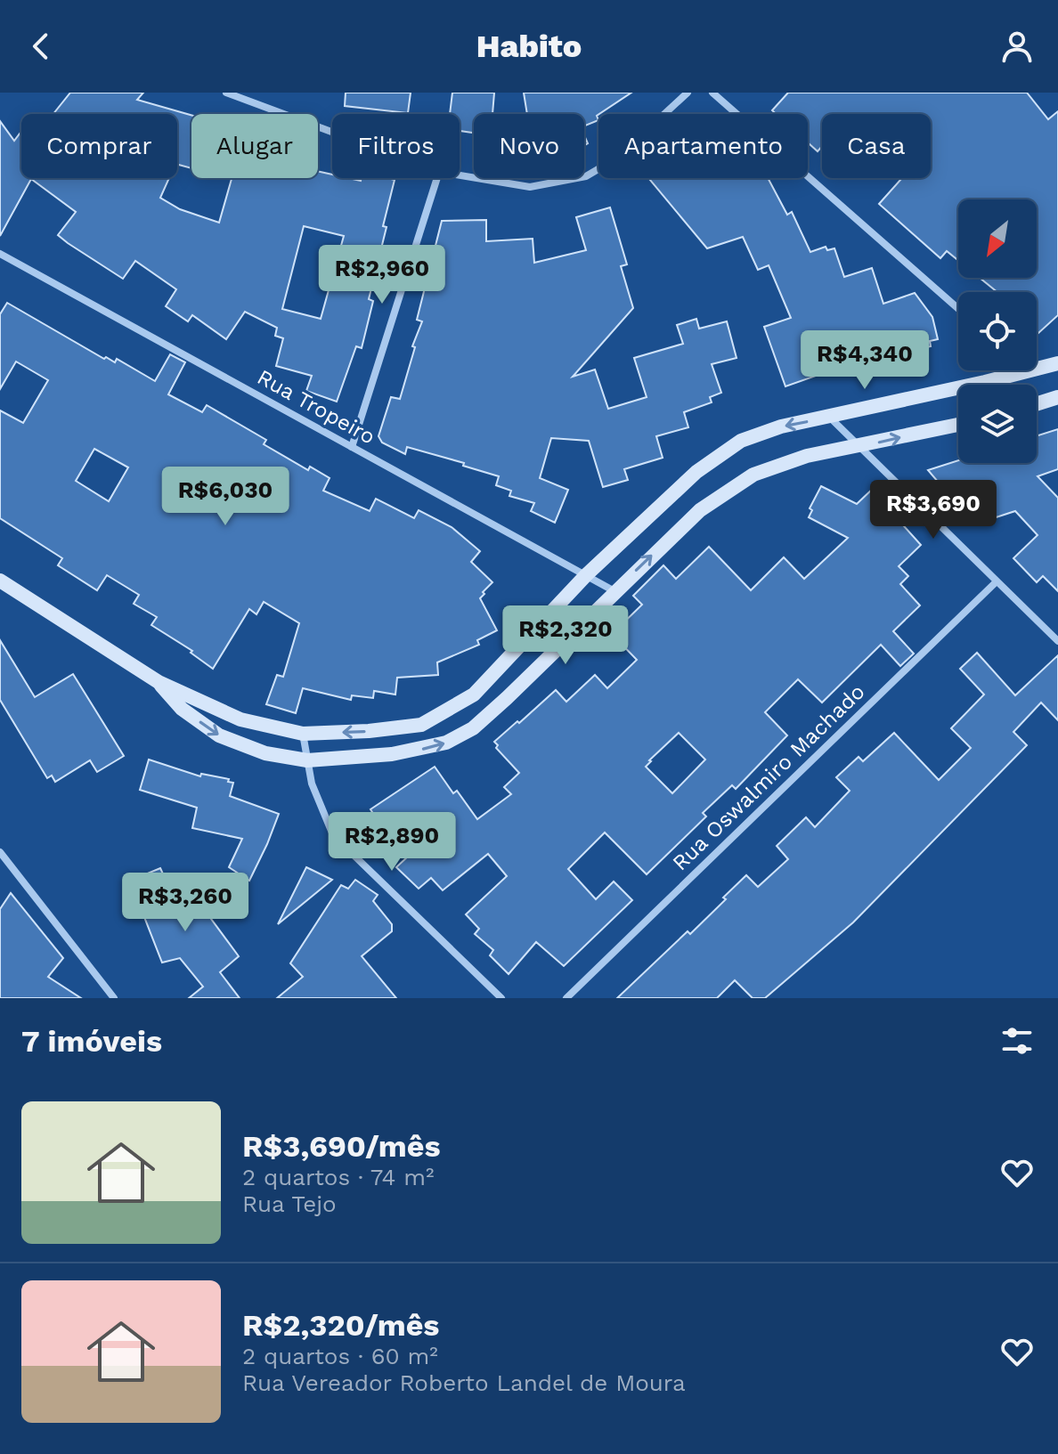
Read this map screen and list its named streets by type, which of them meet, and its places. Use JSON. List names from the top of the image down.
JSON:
{
  "streets": {
    "street": ["Rua Tropeiro", "Rua Oswalmiro Machado"]
  },
  "north": "bottom left",
  "page": {
    "header": "Habito",
    "chip": [
      "Comprar",
      "Alugar",
      "Filtros",
      "Novo",
      "Apartamento",
      "Casa"
    ],
    "price": [
      "R$2,960",
      "R$4,340",
      "R$6,030",
      "R$3,690",
      "R$2,320",
      "R$2,890",
      "R$3,260"
    ],
    "heading": "7 imóveis",
    "list": [
      {
        "name": "R$3,690/mês",
        "note": "2 quartos · 74 m² · Rua Tejo"
      },
      {
        "name": "R$2,320/mês",
        "note": "2 quartos · 60 m² · Rua Vereador Roberto Landel de Moura"
      }
    ]
  }
}
